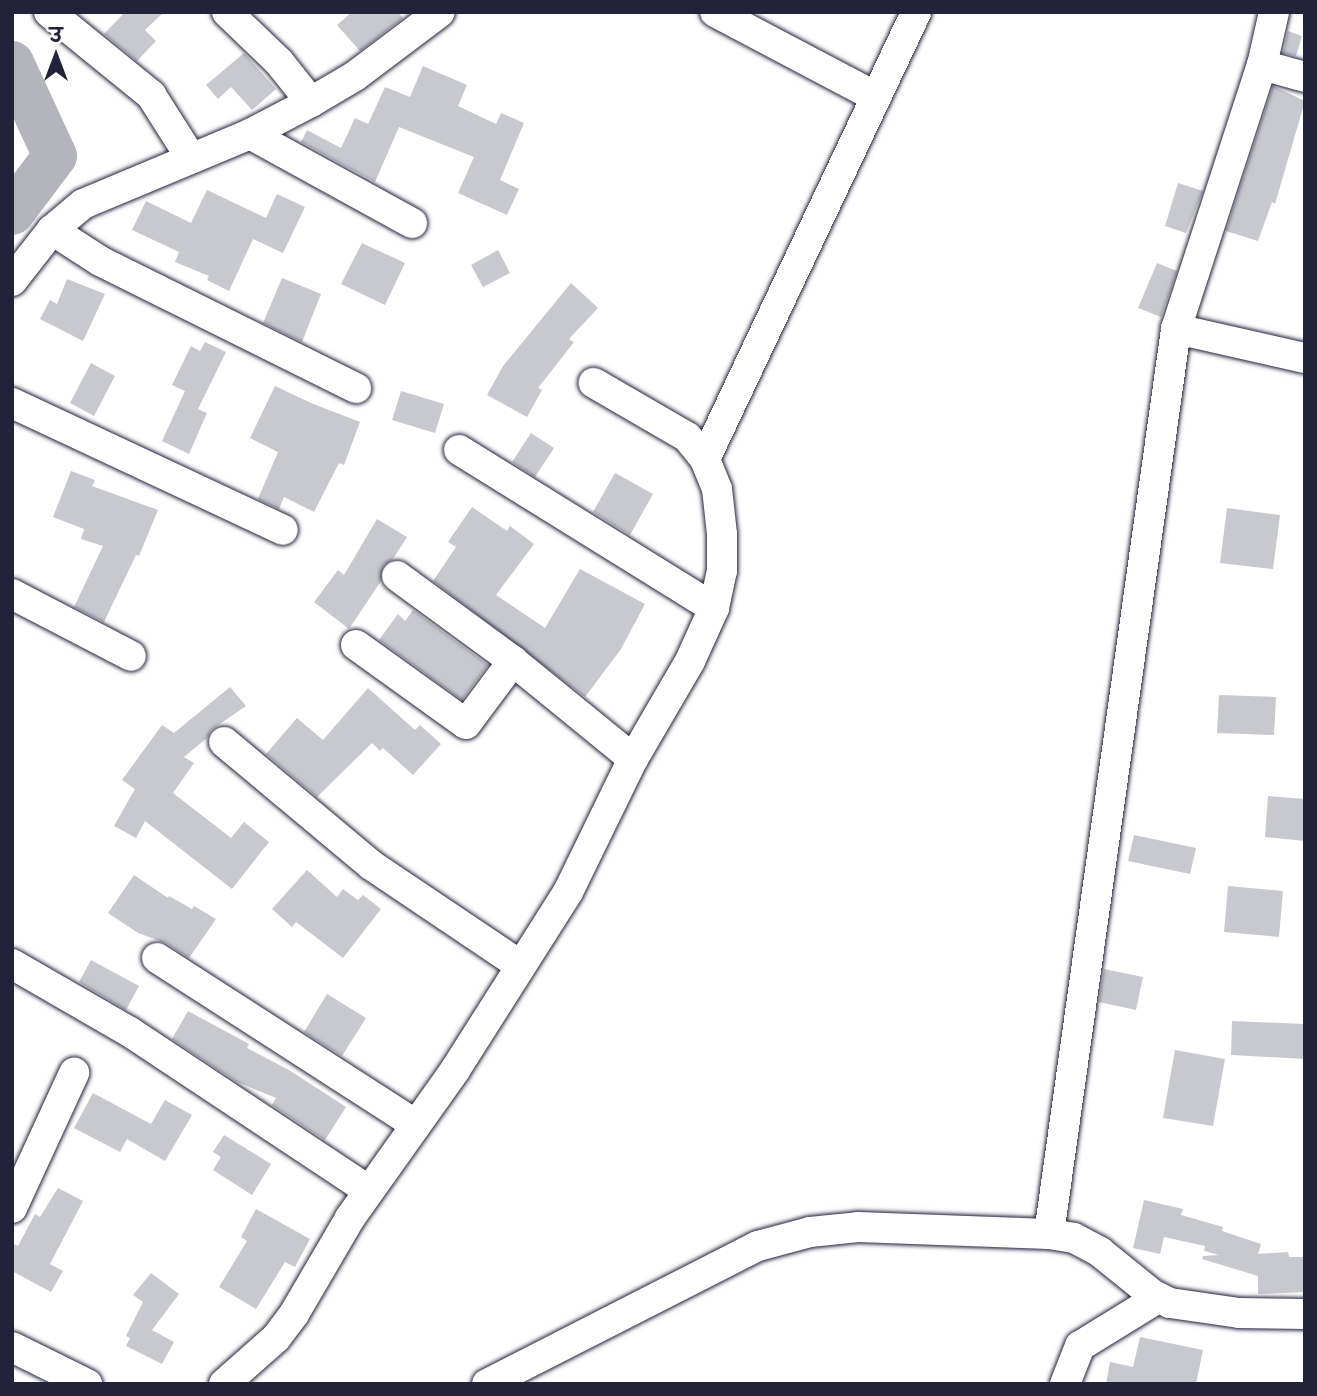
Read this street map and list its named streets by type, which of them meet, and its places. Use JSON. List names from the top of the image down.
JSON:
{
  "north": "top"
}
